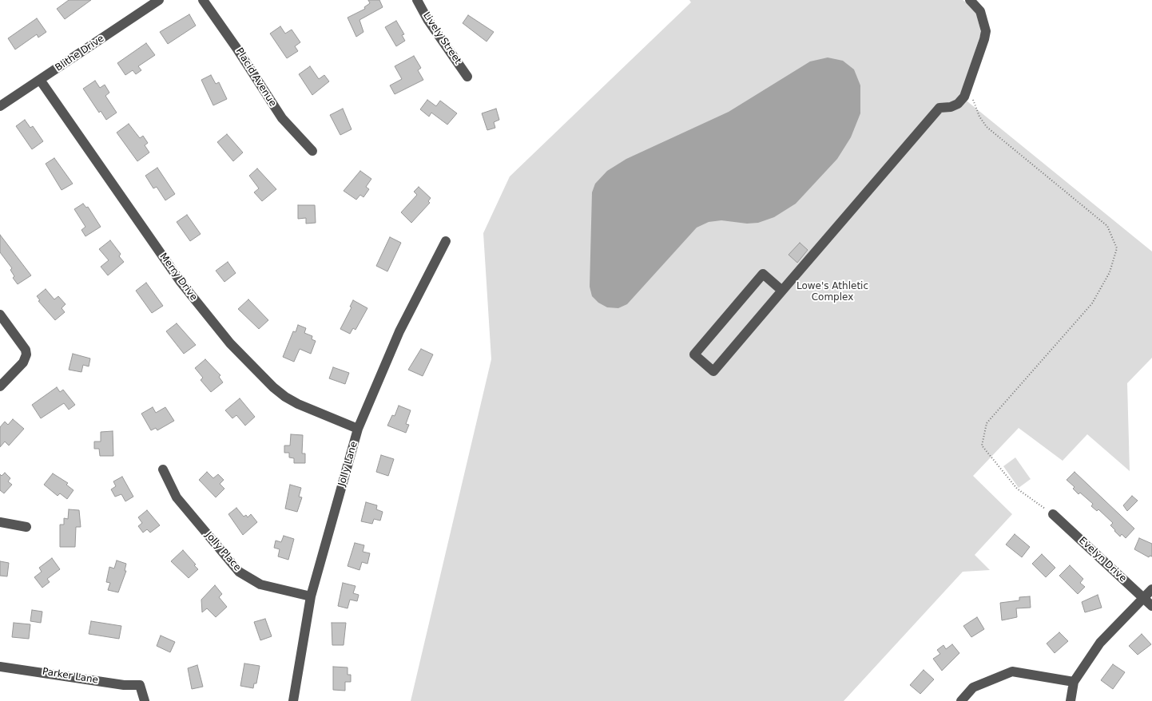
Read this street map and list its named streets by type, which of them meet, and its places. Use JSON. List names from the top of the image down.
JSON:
{
  "streets": {
    "street": [
      "Lively Street",
      "Blithe Drive",
      "Placid Avenue",
      "Merry Drive",
      "Jolly Lane",
      "Jolly Place",
      "Evelyn Drive",
      "Parker Lane"
    ]
  },
  "crossings": [
    ["Blithe Drive", "Merry Drive"],
    ["Merry Drive", "Jolly Lane"],
    ["Jolly Lane", "Jolly Place"]
  ],
  "parks": ["Lowe's Athletic Complex"]
}
